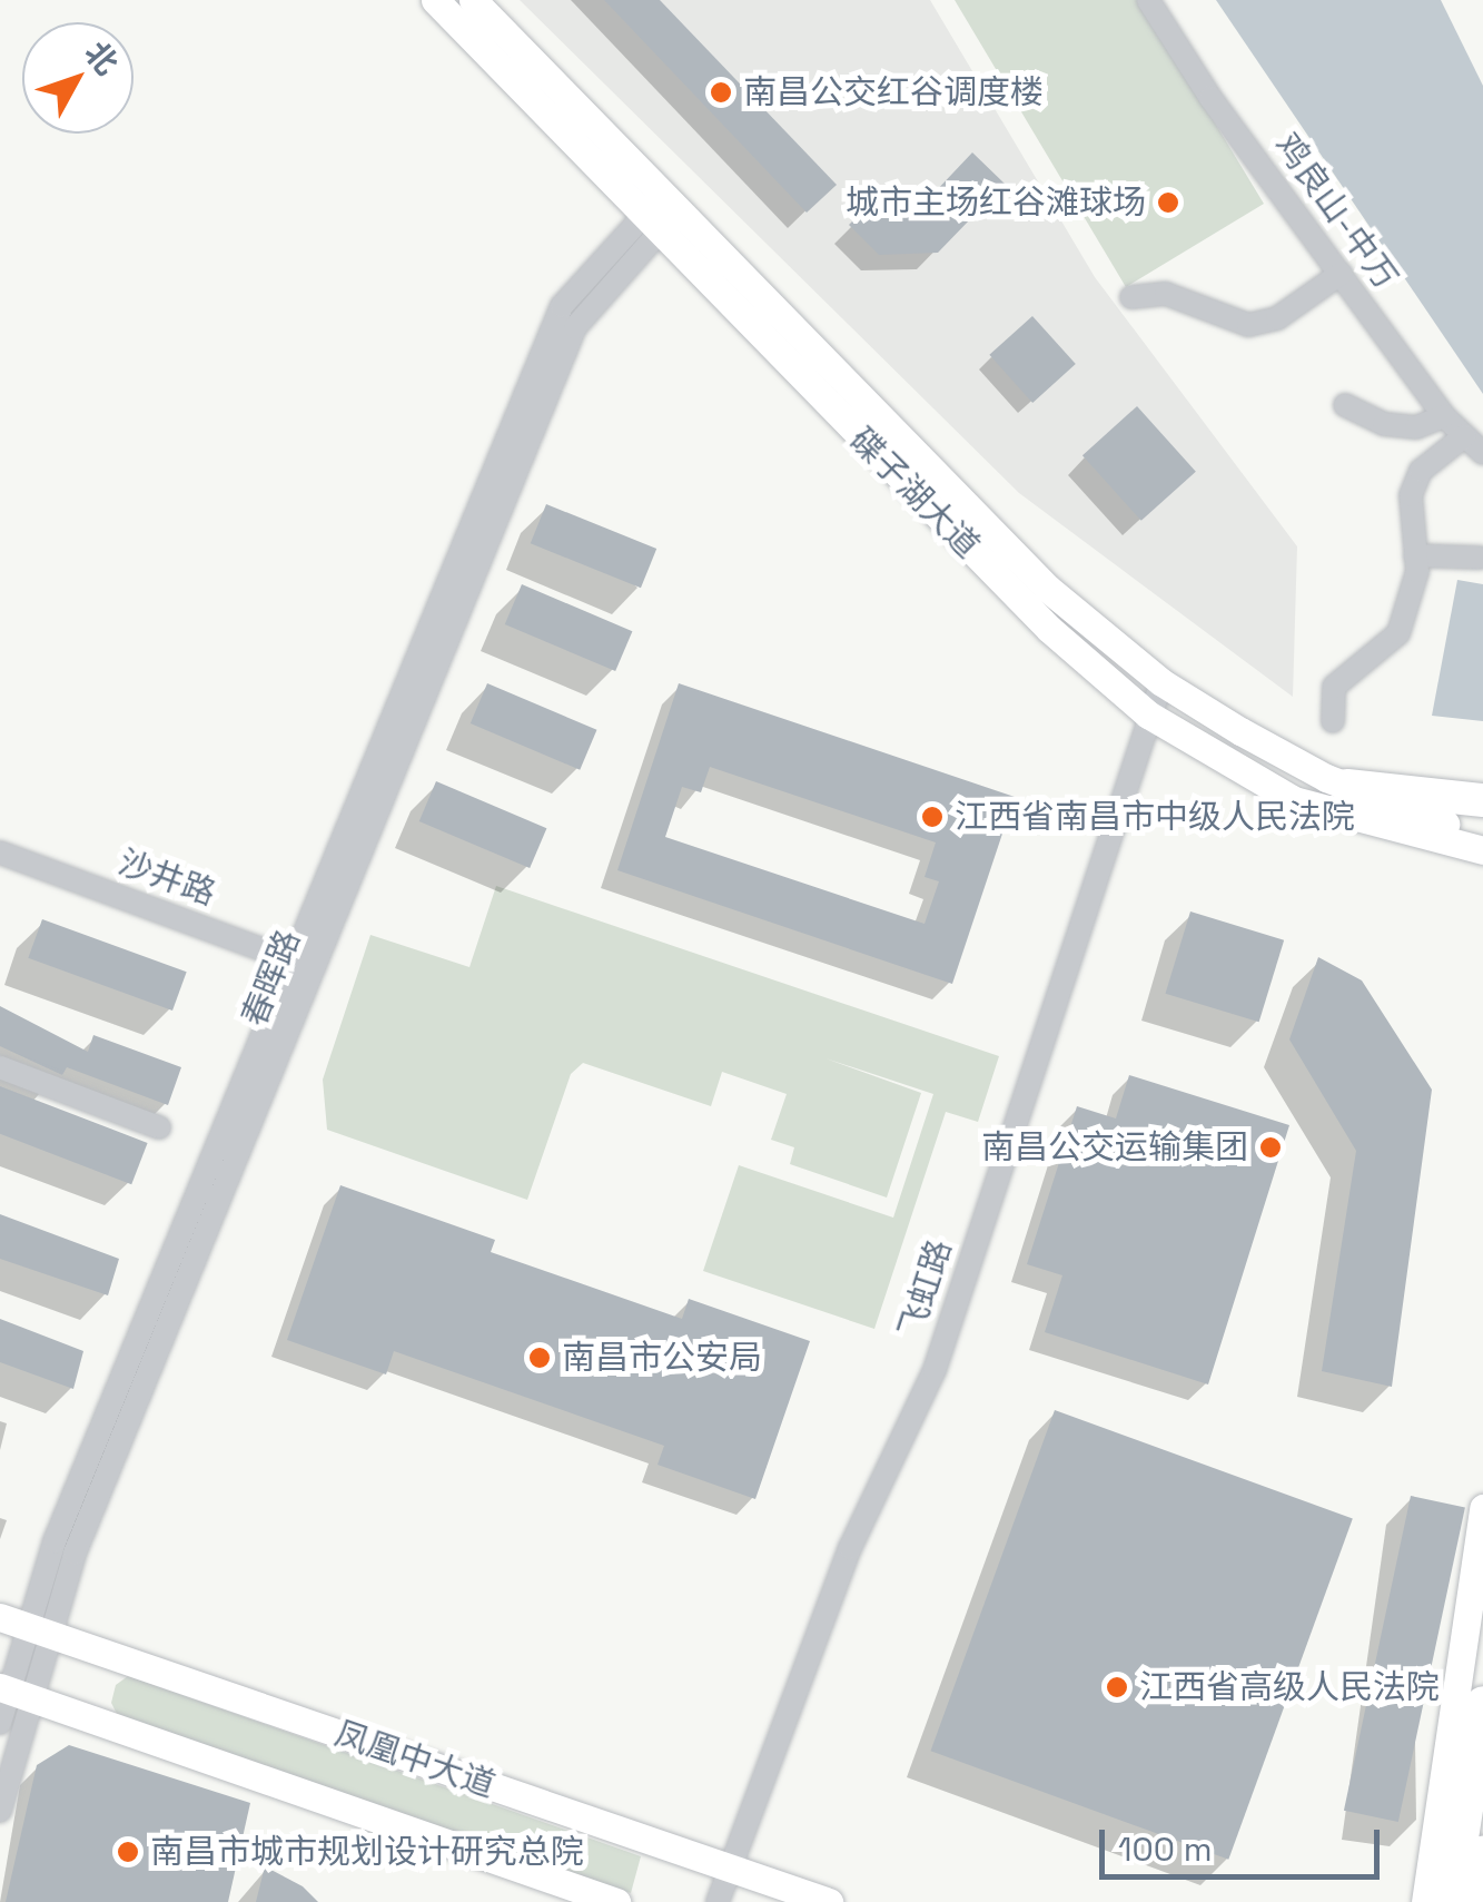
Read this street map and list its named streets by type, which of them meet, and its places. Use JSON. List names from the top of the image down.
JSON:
{
  "streets": {
    "main road": ["碟子湖大道", "凤凰中大道"],
    "street": [
      "鸡良山-中万",
      "沙井路",
      "春晖路",
      "飞虹路"
    ]
  },
  "crossings": [
    ["碟子湖大道", "春晖路"],
    ["碟子湖大道", "飞虹路"],
    ["沙井路", "春晖路"],
    ["春晖路", "凤凰中大道"],
    ["飞虹路", "凤凰中大道"]
  ],
  "places": [
    "南昌公交红谷调度楼",
    "城市主场红谷滩球场",
    "江西省南昌市中级人民法院",
    "南昌公交运输集团",
    "南昌市公安局",
    "江西省高级人民法院",
    "南昌市城市规划设计研究总院"
  ],
  "scale_bar": "100 m",
  "north": "top right"
}
